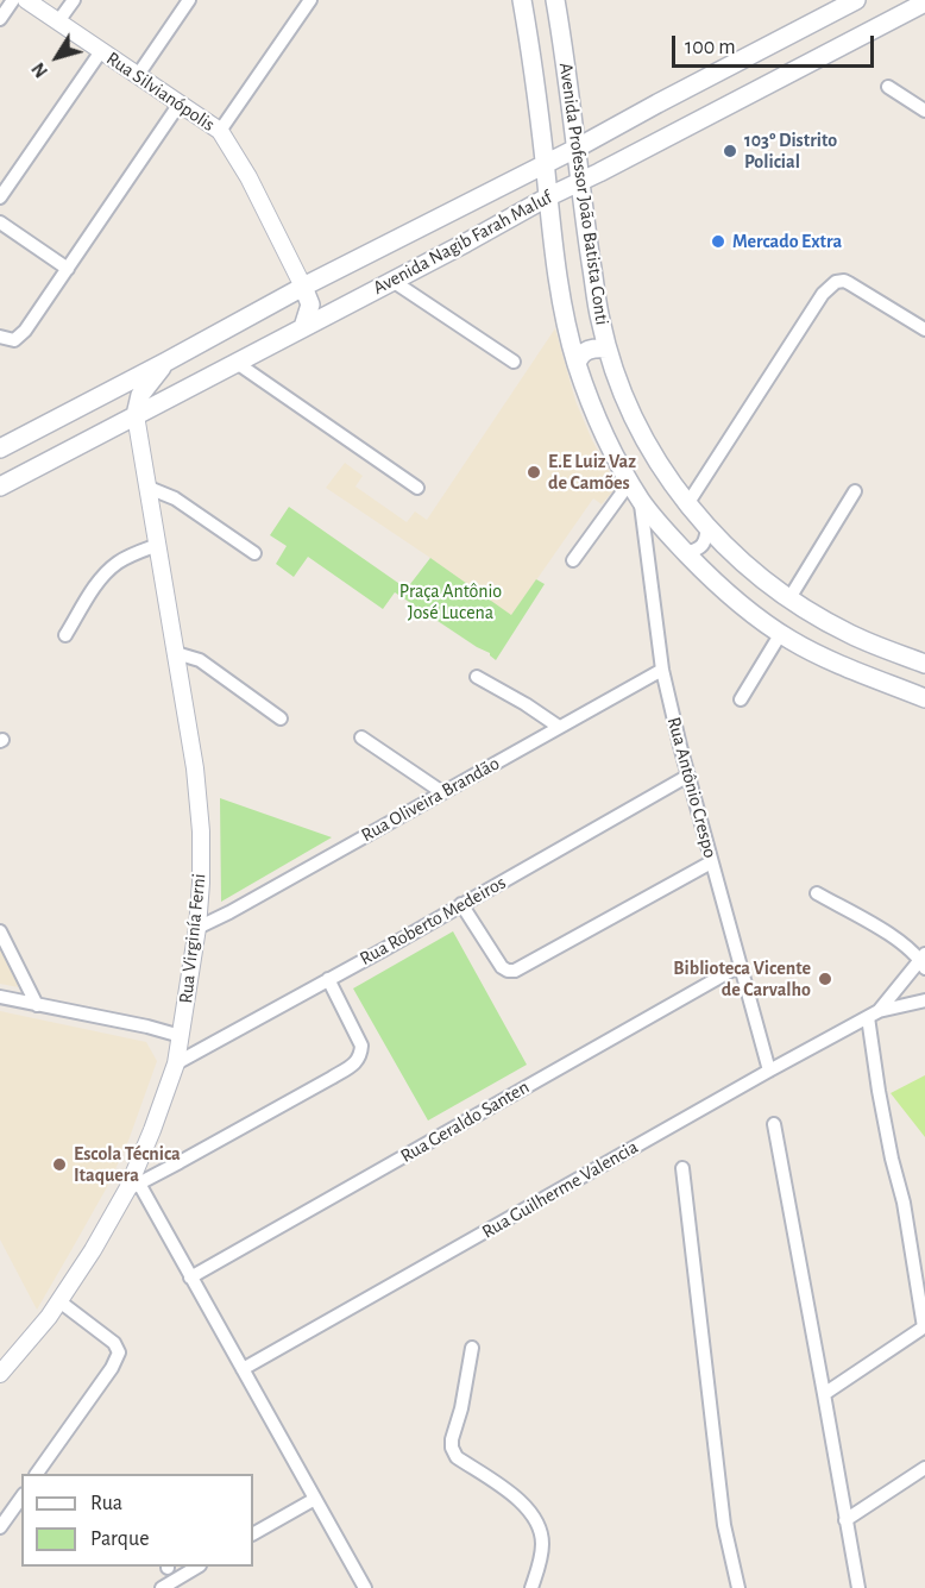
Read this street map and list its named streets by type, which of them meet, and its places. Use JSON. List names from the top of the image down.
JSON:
{
  "streets": {
    "main road": ["Avenida Professor João Batista Conti", "Avenida Nagib Farah Maluf"],
    "street": [
      "Rua Silvianópolis",
      "Rua Antônio Crespo",
      "Rua Oliveira Brandão",
      "Rua Roberto Medeiros",
      "Rua Virginía Ferni",
      "Rua Geraldo Santen",
      "Rua Guilherme Valencia"
    ]
  },
  "crossings": [
    ["Rua Silvianópolis", "Avenida Nagib Farah Maluf"],
    ["Avenida Professor João Batista Conti", "Avenida Nagib Farah Maluf"],
    ["Avenida Professor João Batista Conti", "Rua Antônio Crespo"],
    ["Avenida Nagib Farah Maluf", "Rua Virginía Ferni"],
    ["Rua Antônio Crespo", "Rua Oliveira Brandão"],
    ["Rua Antônio Crespo", "Rua Roberto Medeiros"],
    ["Rua Antônio Crespo", "Rua Geraldo Santen"],
    ["Rua Antônio Crespo", "Rua Guilherme Valencia"],
    ["Rua Oliveira Brandão", "Rua Virginía Ferni"],
    ["Rua Roberto Medeiros", "Rua Virginía Ferni"]
  ],
  "parks": ["Praça Antônio José Lucena"],
  "places": [
    "103º Distrito Policial",
    "Mercado Extra",
    "E.E Luiz Vaz de Camões",
    "Biblioteca Vicente de Carvalho",
    "Escola Técnica Itaquera"
  ],
  "legend": ["Rua", "Parque"],
  "scale_bar": "100 m",
  "north": "bottom left"
}
